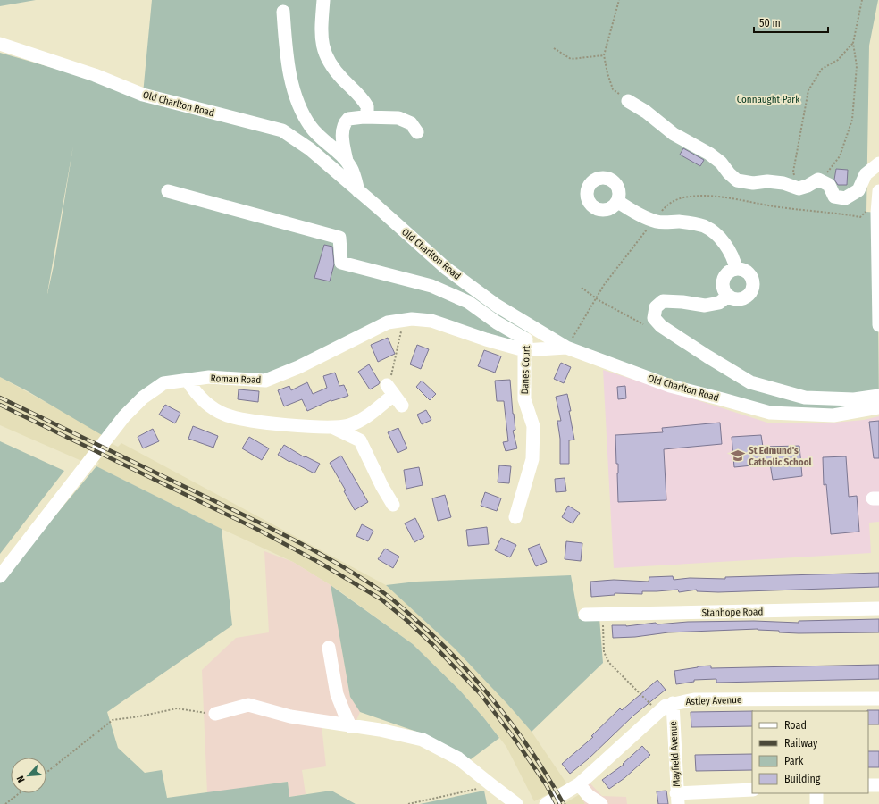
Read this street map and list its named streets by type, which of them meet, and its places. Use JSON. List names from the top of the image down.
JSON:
{
  "streets": {
    "street": [
      "Old Charlton Road",
      "Danes Court",
      "Roman Road",
      "Stanhope Road",
      "Astley Avenue",
      "Mayfield Avenue"
    ]
  },
  "crossings": [
    ["Old Charlton Road", "Danes Court"],
    ["Old Charlton Road", "Roman Road"],
    ["Danes Court", "Roman Road"],
    ["Astley Avenue", "Mayfield Avenue"]
  ],
  "parks": ["Connaught Park"],
  "places": {
    "school or university": ["St Edmund's Catholic School"]
  },
  "legend": [
    "Road",
    "Railway",
    "Park",
    "Building"
  ],
  "scale_bar": "50 m",
  "north": "bottom left"
}
